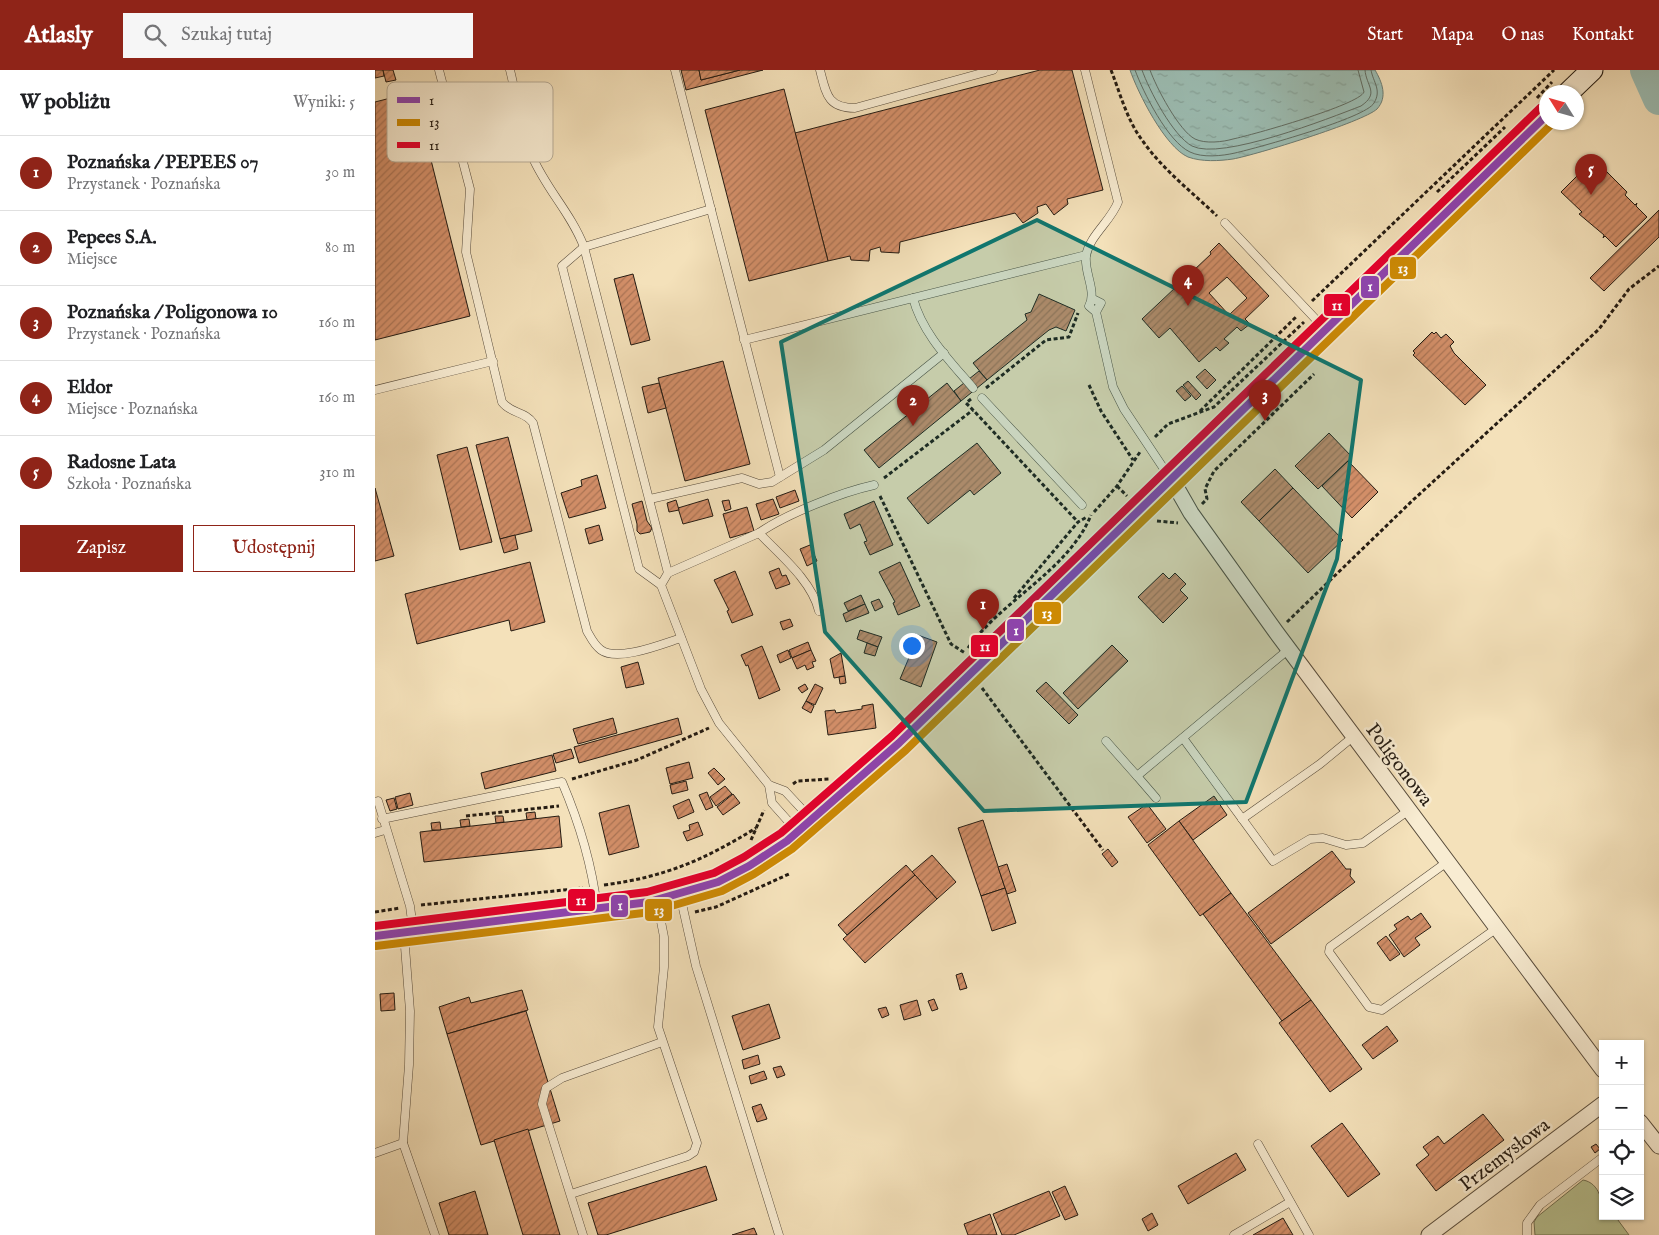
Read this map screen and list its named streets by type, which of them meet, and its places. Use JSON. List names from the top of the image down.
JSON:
{
  "streets": {
    "street": ["Poligonowa", "Przemysłowa"]
  },
  "lines": ["transit line 11", "transit line 1", "transit line 13"],
  "legend": ["1", "13", "11"],
  "north": "top left",
  "page": {
    "header": "Atlasly",
    "search": "Szukaj tutaj",
    "nav": [
      "Start",
      "Mapa",
      "O nas",
      "Kontakt"
    ],
    "heading": ["W pobliżu", "Wyniki: 5"],
    "list": [
      {
        "mark": "1",
        "name": "Poznańska / PEPEES 07",
        "note": "Przystanek · Poznańska",
        "value": "30 m"
      },
      {
        "mark": "2",
        "name": "Pepees S.A.",
        "note": "Miejsce",
        "value": "80 m"
      },
      {
        "mark": "3",
        "name": "Poznańska / Poligonowa 10",
        "note": "Przystanek · Poznańska",
        "value": "160 m"
      },
      {
        "mark": "4",
        "name": "Eldor",
        "note": "Miejsce · Poznańska",
        "value": "160 m"
      },
      {
        "mark": "5",
        "name": "Radosne Lata",
        "note": "Szkoła · Poznańska",
        "value": "310 m"
      }
    ],
    "pins": [
      "5",
      "4",
      "3",
      "2",
      "1"
    ],
    "buttons": ["Zapisz", "Udostępnij"],
    "map_buttons": ["+", "−"]
  }
}
